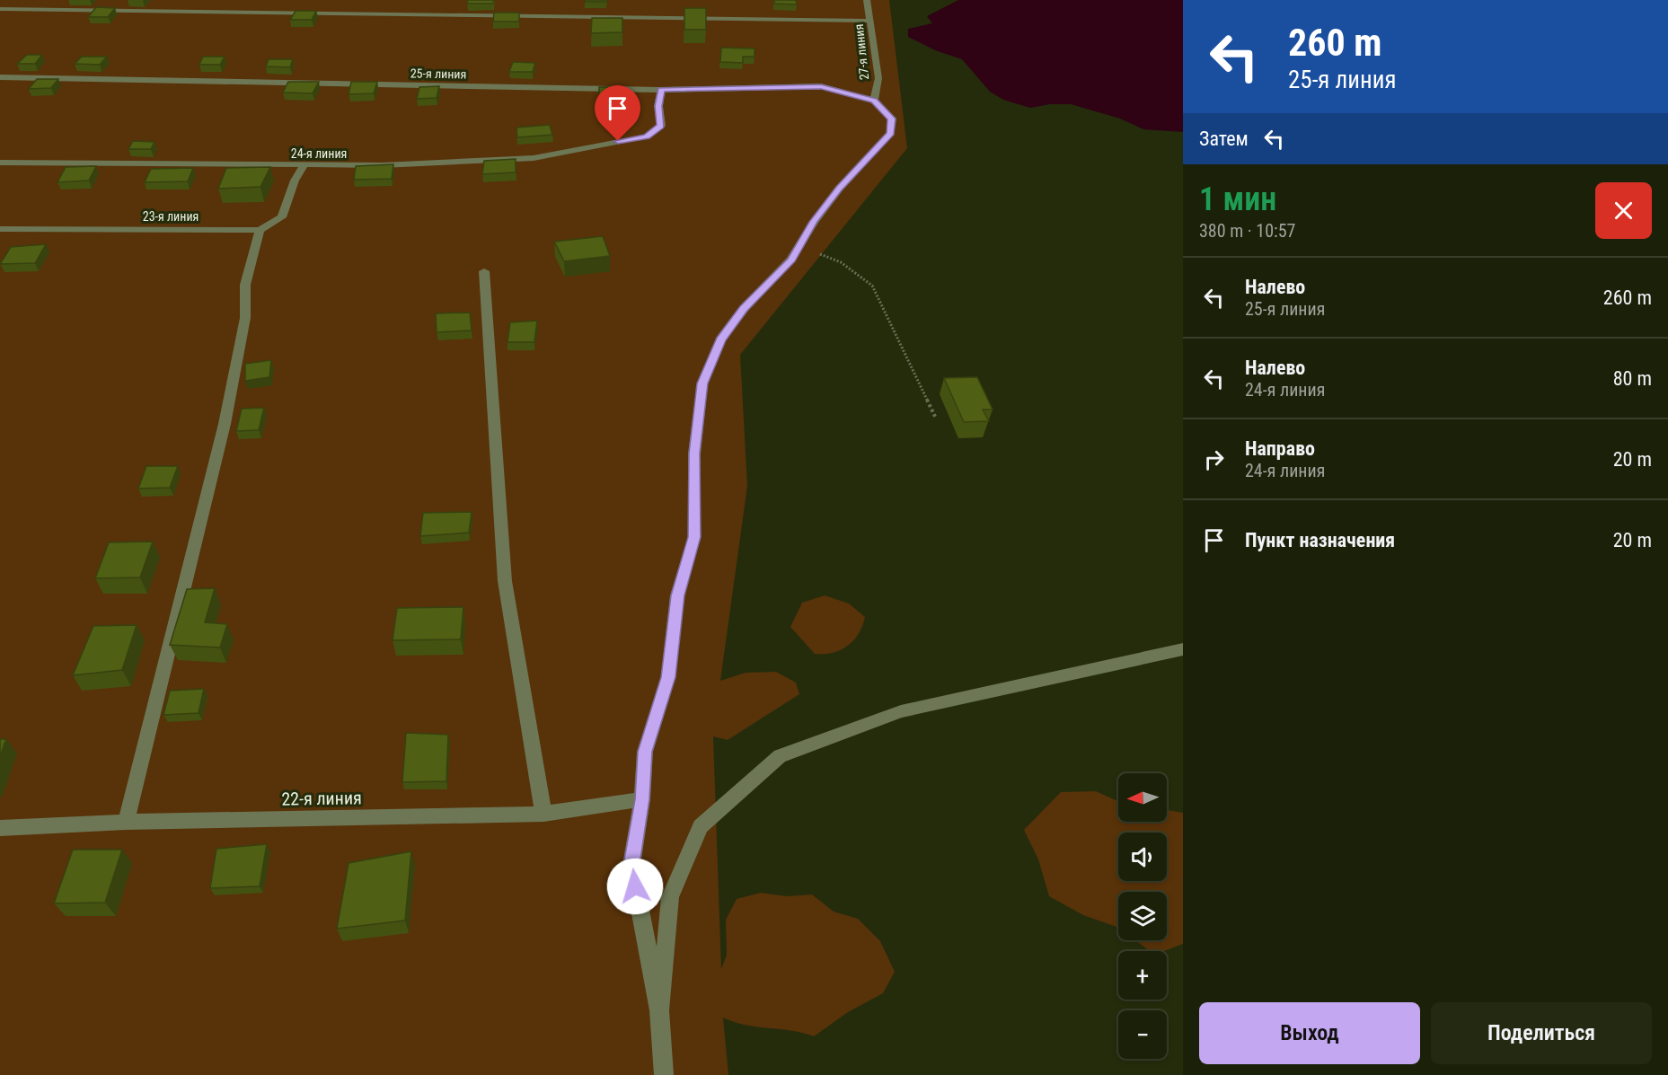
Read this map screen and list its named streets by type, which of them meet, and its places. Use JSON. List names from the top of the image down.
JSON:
{
  "streets": {
    "street": [
      "27-я линия",
      "25-я линия",
      "24-я линия",
      "23-я линия",
      "22-я линия"
    ]
  },
  "crossings": [
    ["27-я линия", "25-я линия"],
    ["25-я линия", "24-я линия"]
  ],
  "north": "left",
  "page": {
    "turn": ["260 m", "25-я линия"],
    "then": "Затем",
    "heading": ["1 мин", "380 m · 10:57"],
    "list": [
      {
        "name": "Налево",
        "note": "25-я линия",
        "value": "260 m"
      },
      {
        "name": "Налево",
        "note": "24-я линия",
        "value": "80 m"
      },
      {
        "name": "Направо",
        "note": "24-я линия",
        "value": "20 m"
      },
      {
        "name": "Пункт назначения",
        "value": "20 m"
      }
    ],
    "map_buttons": ["+", "−"],
    "buttons": ["Выход", "Поделиться"]
  }
}
